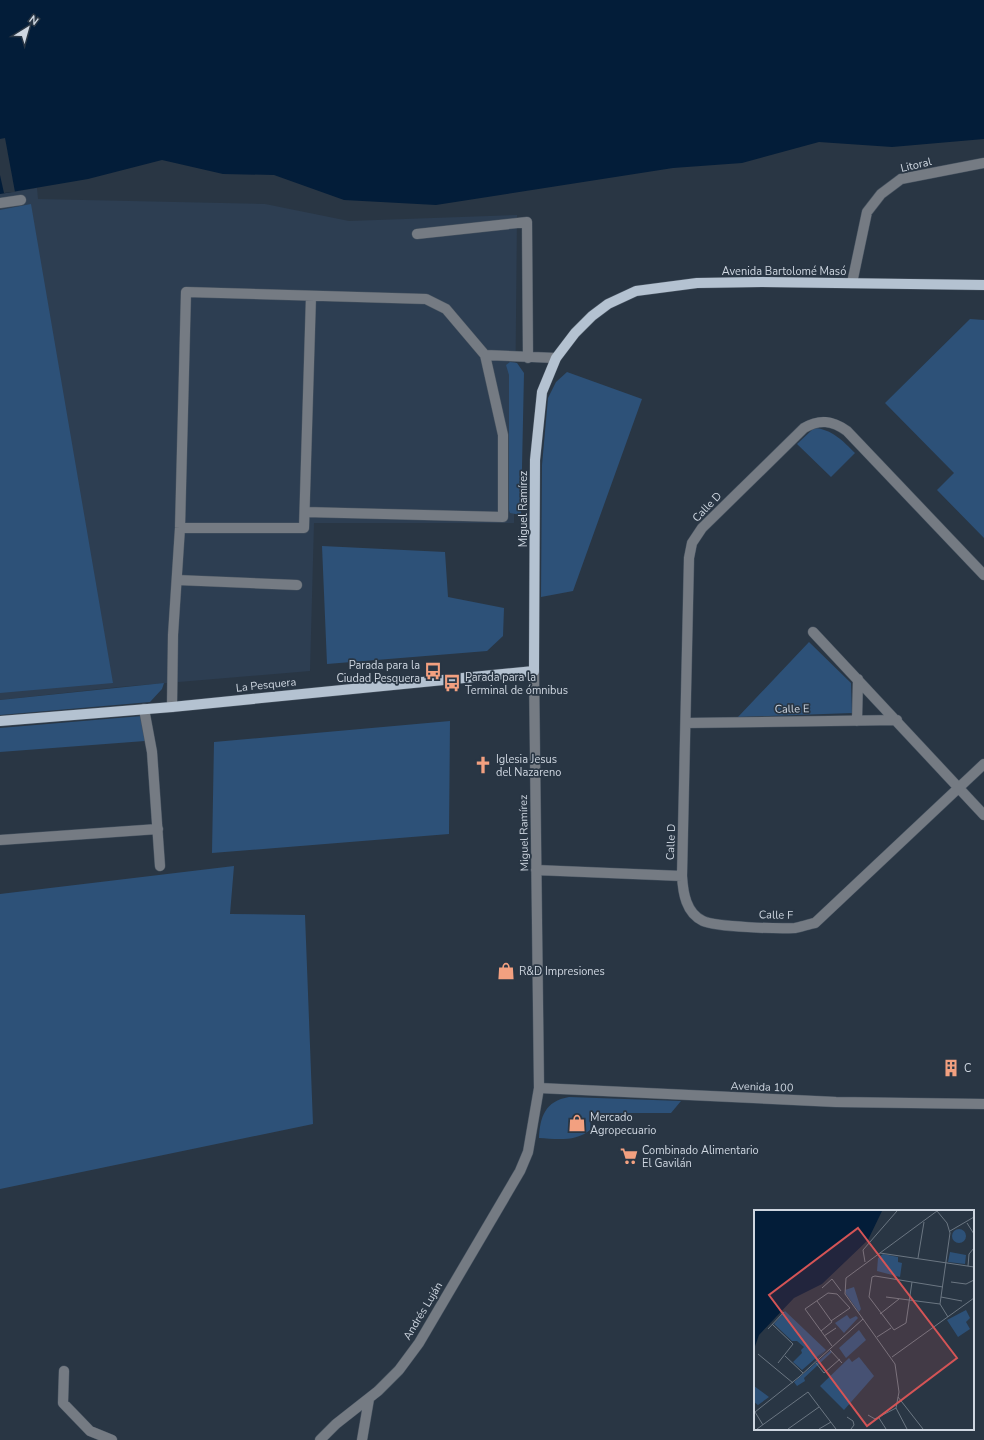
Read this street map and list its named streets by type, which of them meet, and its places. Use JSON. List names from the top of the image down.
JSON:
{
  "streets": {
    "main road": ["Avenida Bartolomé Masó", "Miguel Ramírez", "La Pesquera"],
    "street": [
      "Litoral",
      "Calle D",
      "Calle E",
      "Calle F",
      "Avenida 100",
      "Andrés Luján"
    ]
  },
  "crossings": [
    ["Litoral", "Avenida Bartolomé Masó"],
    ["Avenida Bartolomé Masó", "Miguel Ramírez"],
    ["Calle D", "Calle E"],
    ["Calle D", "Calle F"],
    ["Miguel Ramírez", "La Pesquera"],
    ["Miguel Ramírez", "Avenida 100"],
    ["Miguel Ramírez", "Andrés Luján"]
  ],
  "places": {
    "bus stop": ["Parada para la Ciudad Pesquera", "Parada para la Terminal de ómnibus"],
    "church": ["Iglesia Jesus del Nazareno"],
    "shop": ["R&D Impresiones", "Mercado Agropecuario"],
    "building": ["C"],
    "supermarket": ["Combinado Alimentario El Gavilán"]
  },
  "north": "top right"
}
